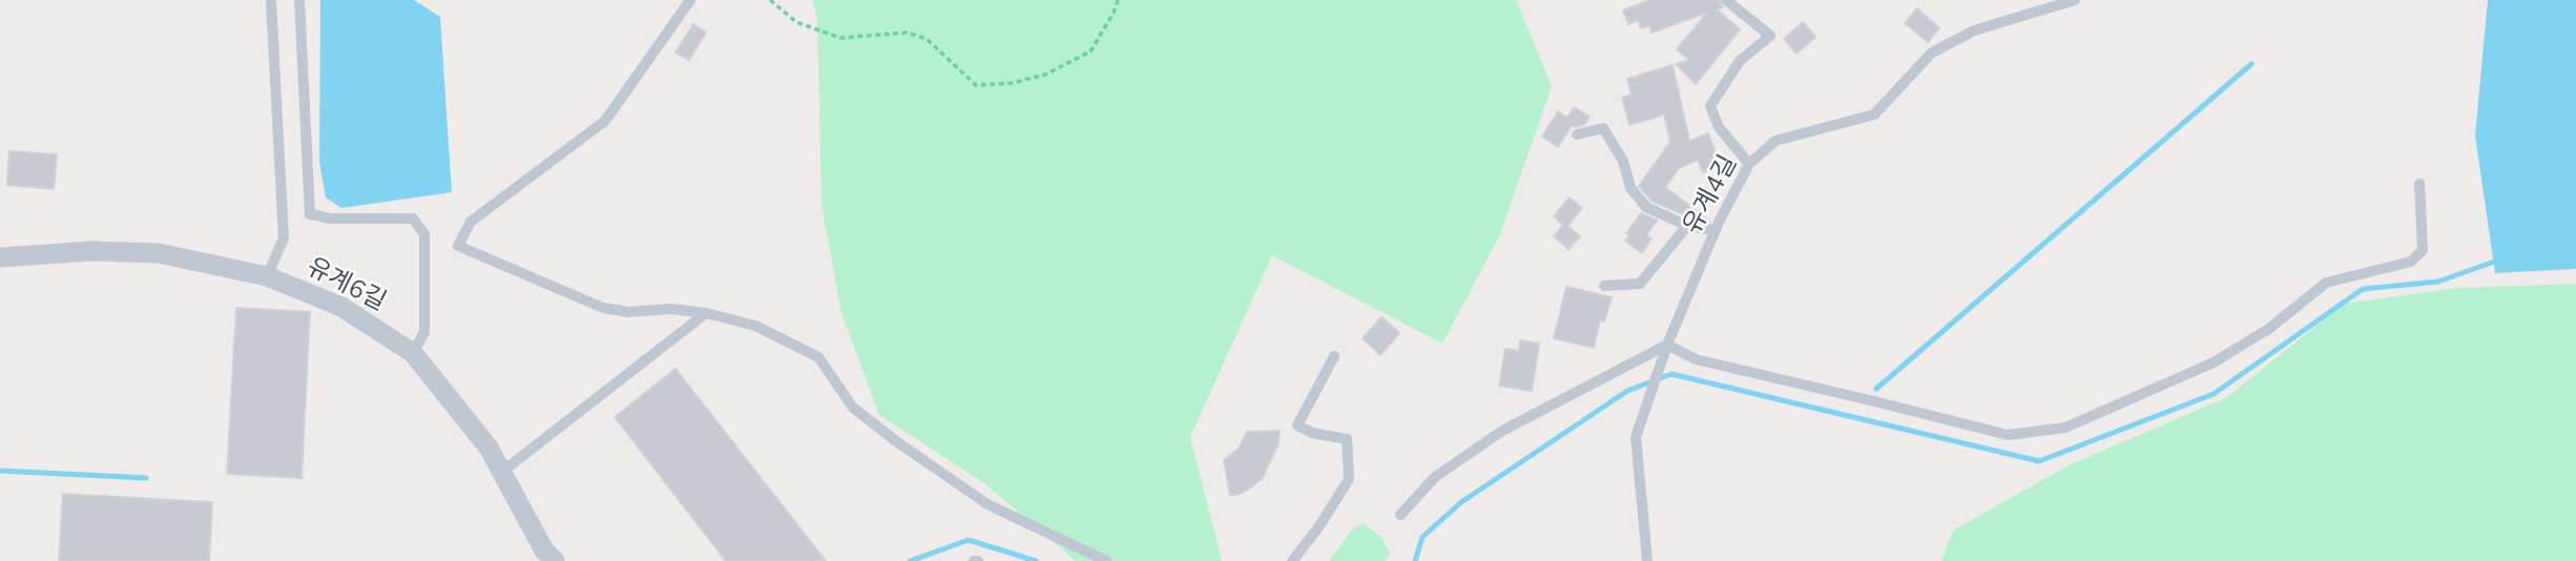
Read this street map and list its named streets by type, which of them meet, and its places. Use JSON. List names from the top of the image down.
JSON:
{
  "streets": {
    "street": ["유계6길"],
    "lane": ["유계4길"]
  }
}
